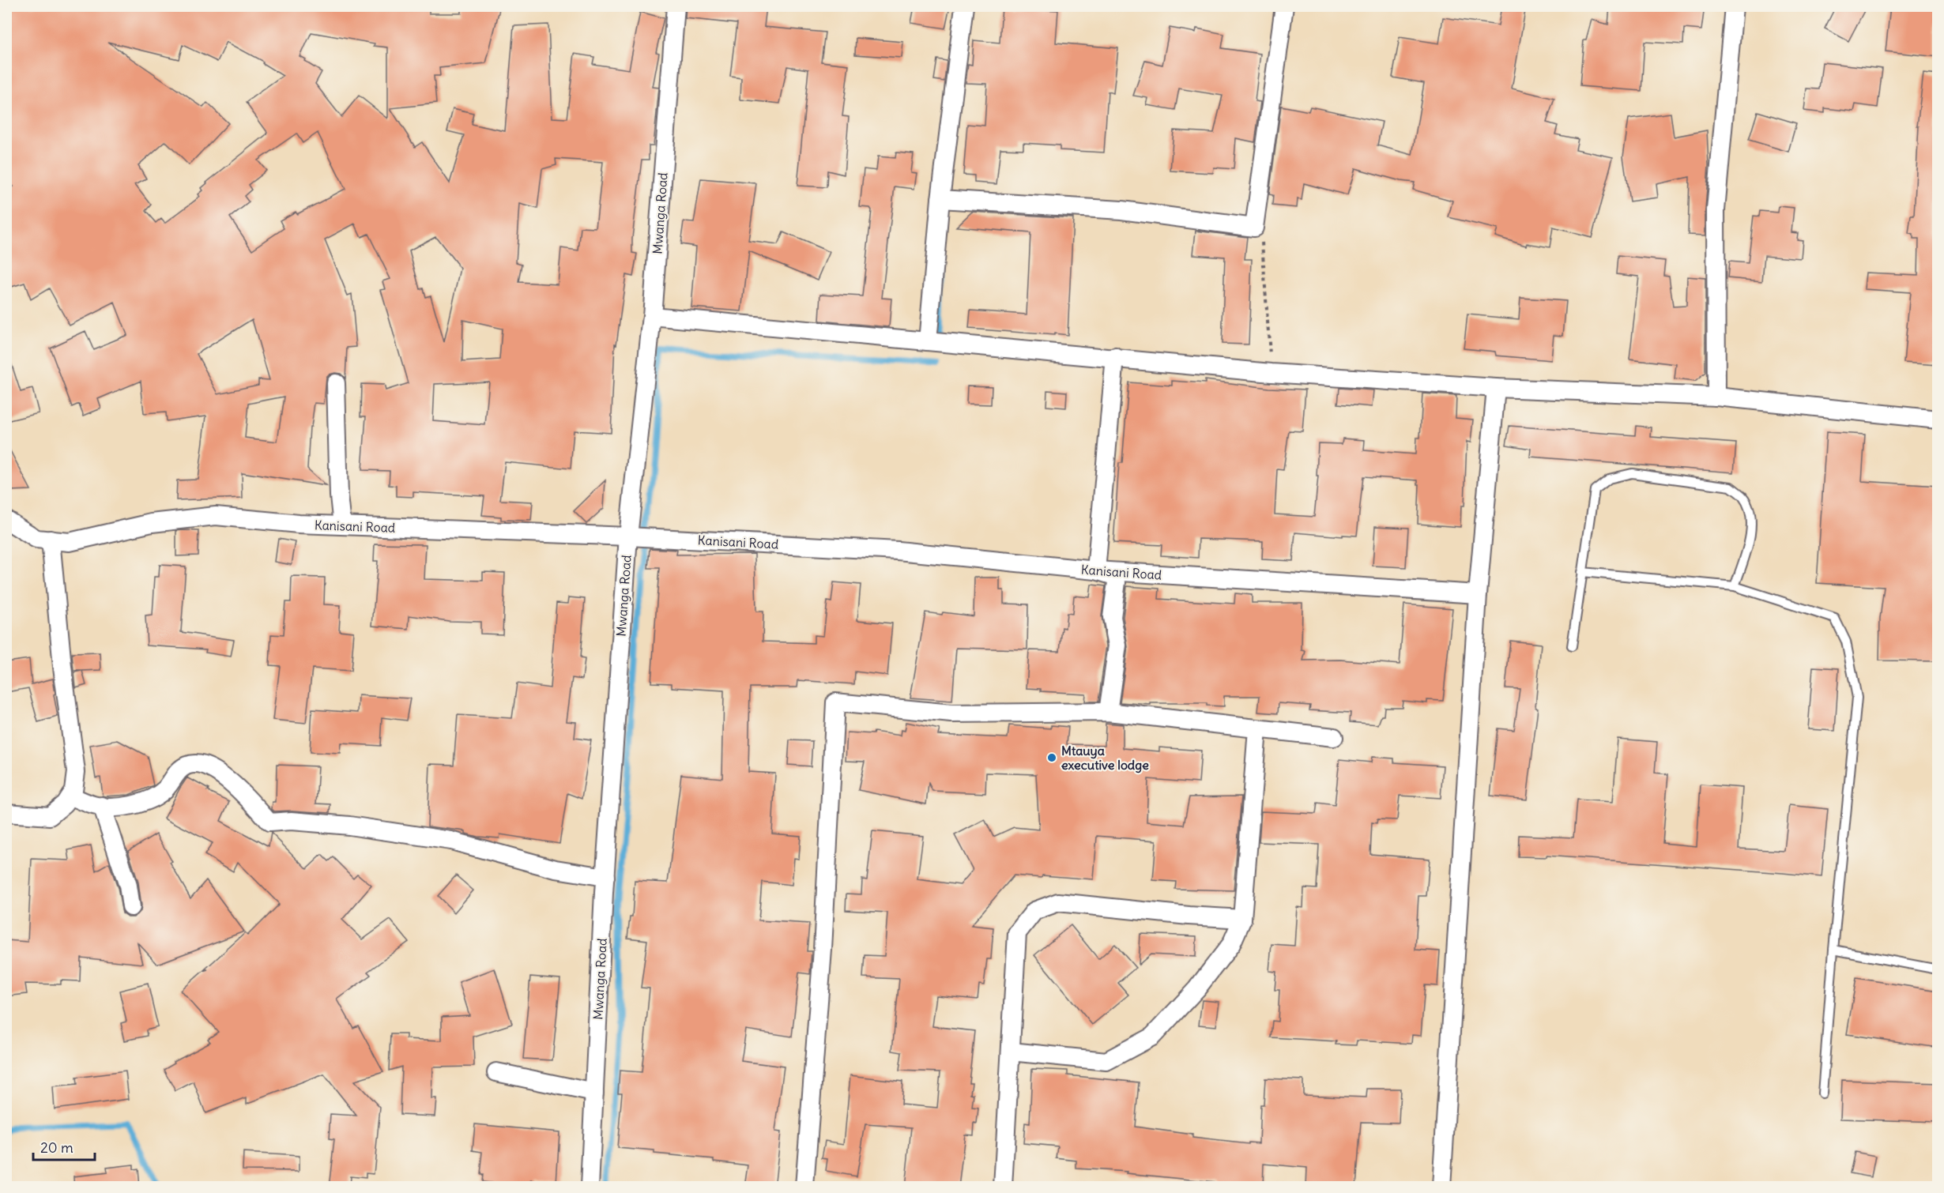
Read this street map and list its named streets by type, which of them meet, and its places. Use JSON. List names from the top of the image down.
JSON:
{
  "streets": {
    "street": ["Mwanga Road", "Kanisani Road"]
  },
  "crossings": [
    ["Mwanga Road", "Kanisani Road"]
  ],
  "places": ["Mtauya executive lodge"],
  "scale_bar": "20 m"
}
